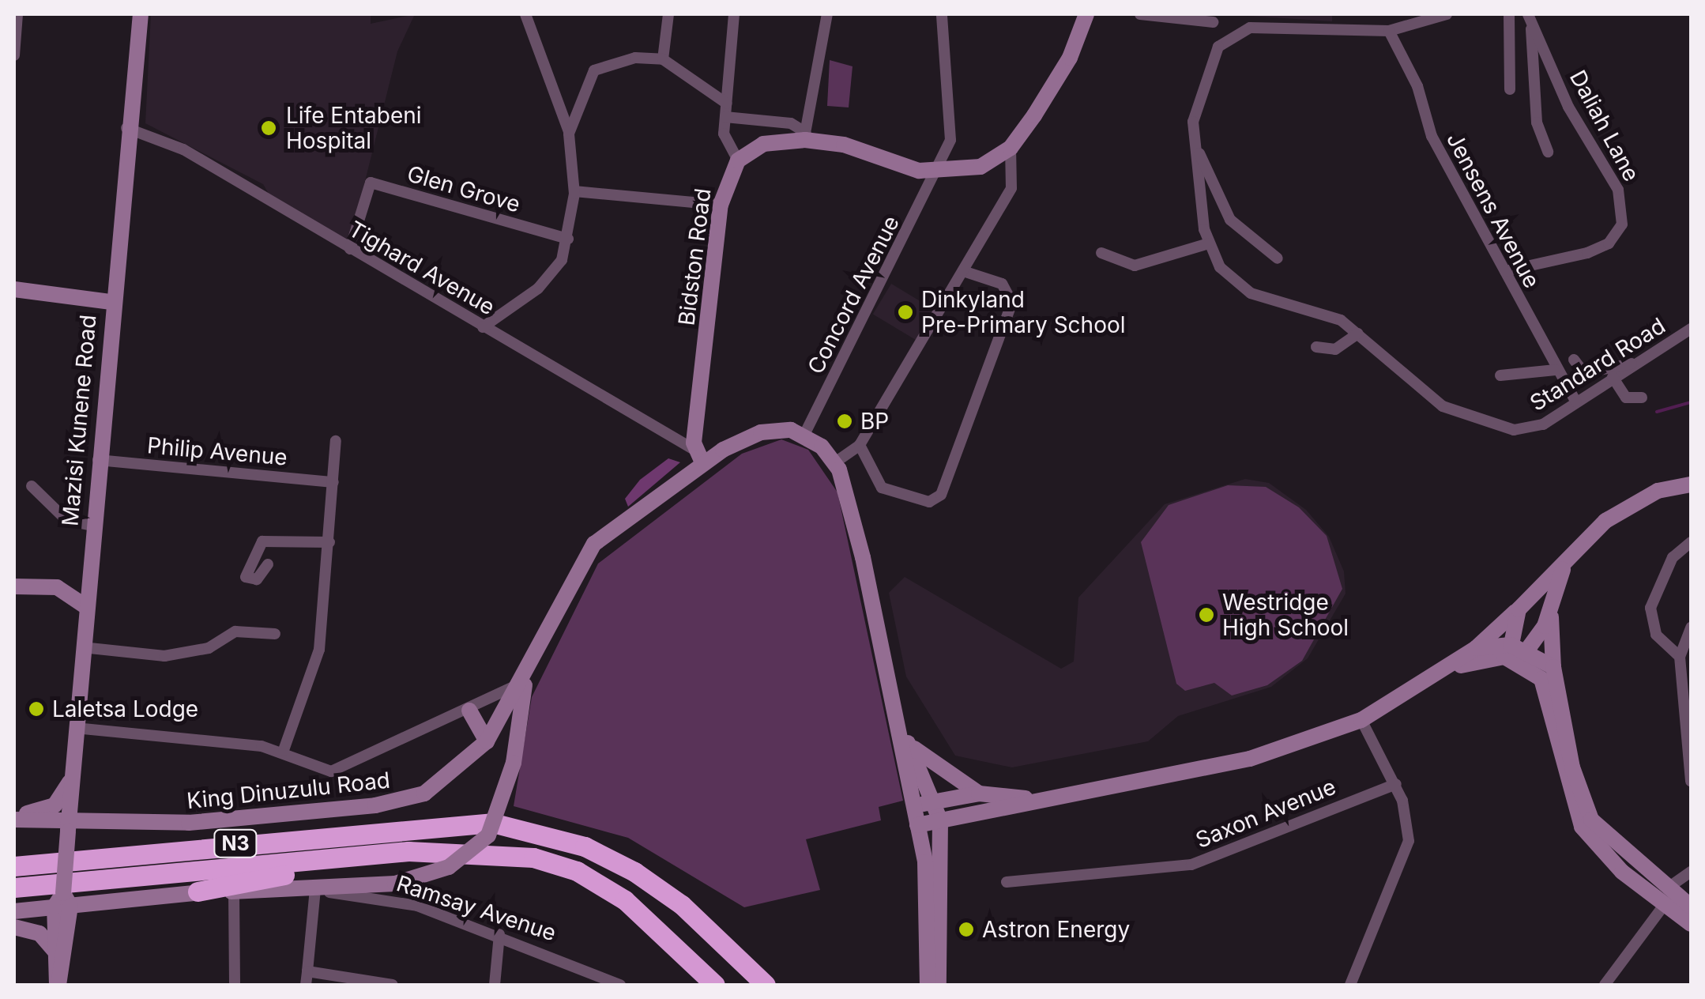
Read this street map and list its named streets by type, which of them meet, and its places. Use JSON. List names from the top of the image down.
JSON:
{
  "streets": {
    "highway": ["N3"],
    "main road": ["Bidston Road", "Mazisi Kunene Road", "King Dinuzulu Road"],
    "street": [
      "Daliah Lane",
      "Glen Grove",
      "Jensens Avenue",
      "Tighard Avenue",
      "Concord Avenue",
      "Standard Road",
      "Philip Avenue",
      "Saxon Avenue",
      "Ramsay Avenue"
    ]
  },
  "crossings": [
    ["Daliah Lane", "Jensens Avenue"],
    ["Glen Grove", "Tighard Avenue"],
    ["Jensens Avenue", "Standard Road"],
    ["Bidston Road", "Tighard Avenue"],
    ["Tighard Avenue", "Mazisi Kunene Road"],
    ["Mazisi Kunene Road", "Philip Avenue"],
    ["Mazisi Kunene Road", "King Dinuzulu Road"]
  ],
  "places": [
    "Life Entabeni Hospital",
    "Dinkyland Pre-Primary School",
    "BP",
    "Westridge High School",
    "Laletsa Lodge",
    "Astron Energy"
  ]
}
